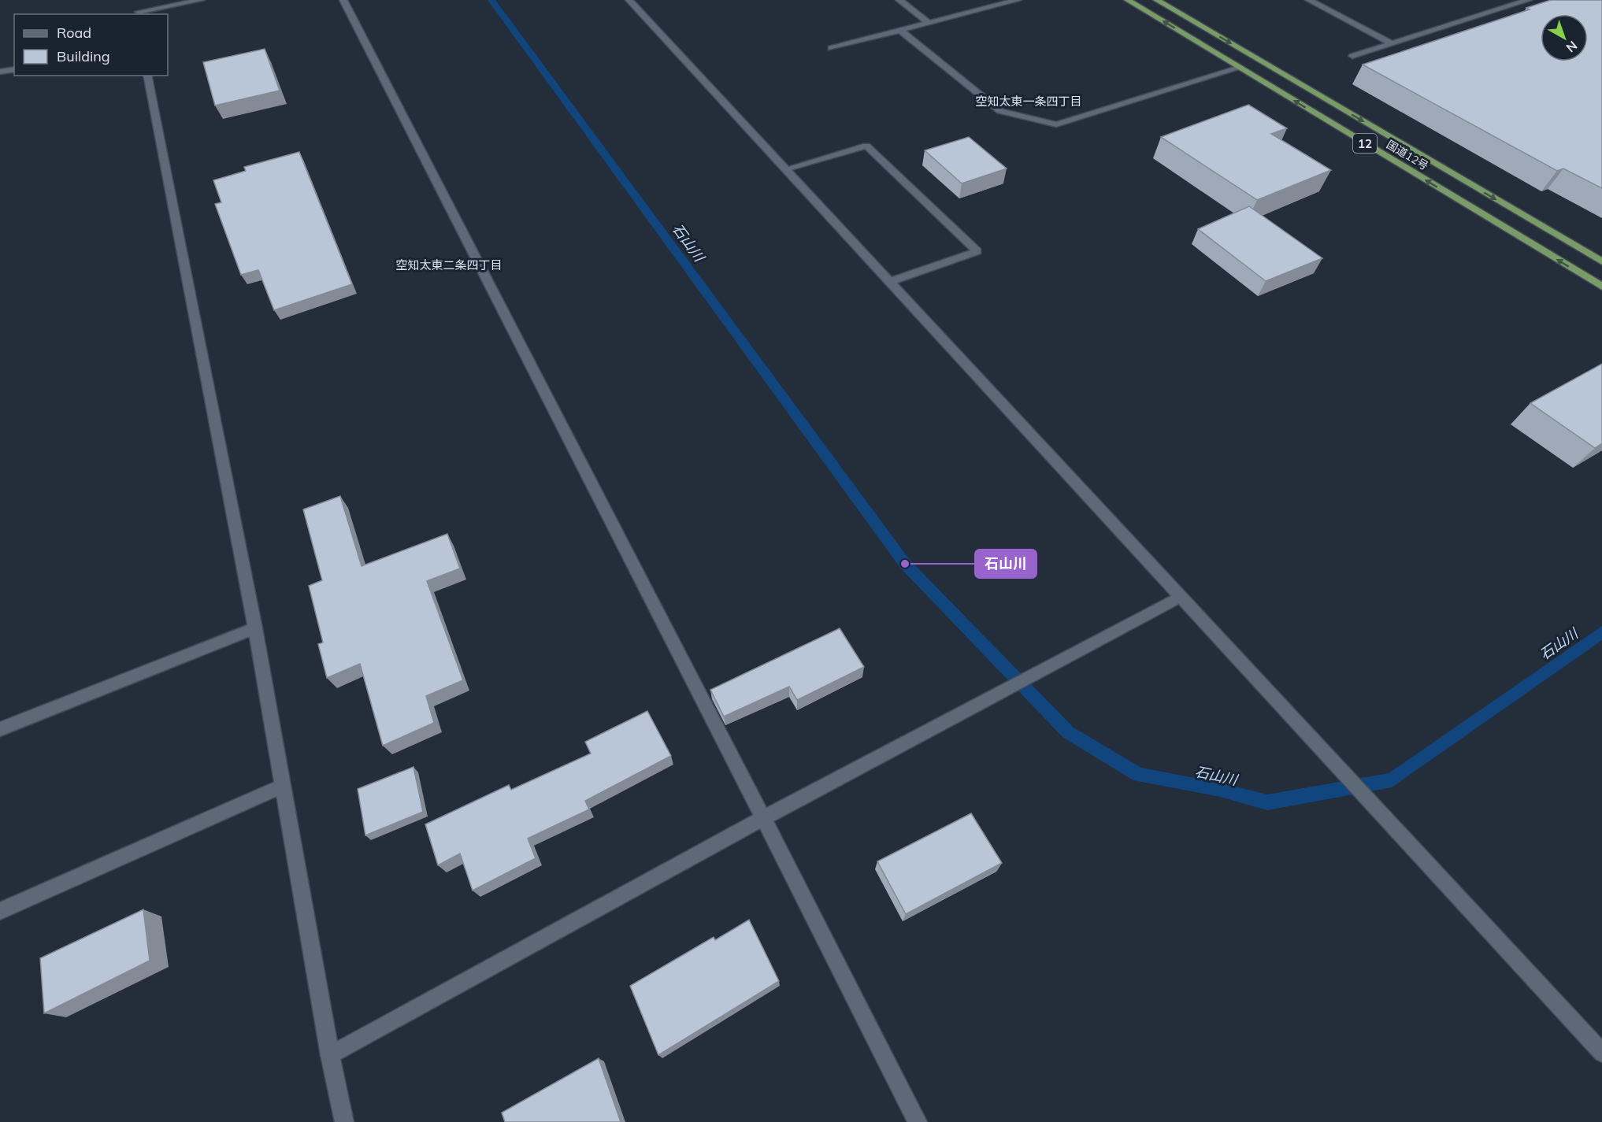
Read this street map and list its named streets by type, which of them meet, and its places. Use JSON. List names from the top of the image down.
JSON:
{
  "streets": {
    "highway": ["12", "国道12号"]
  },
  "districts": ["空知太東一条四丁目", "空知太東二条四丁目"],
  "water": ["石山川"],
  "places": ["石山川"],
  "legend": ["Road", "Building"],
  "north": "bottom right"
}
